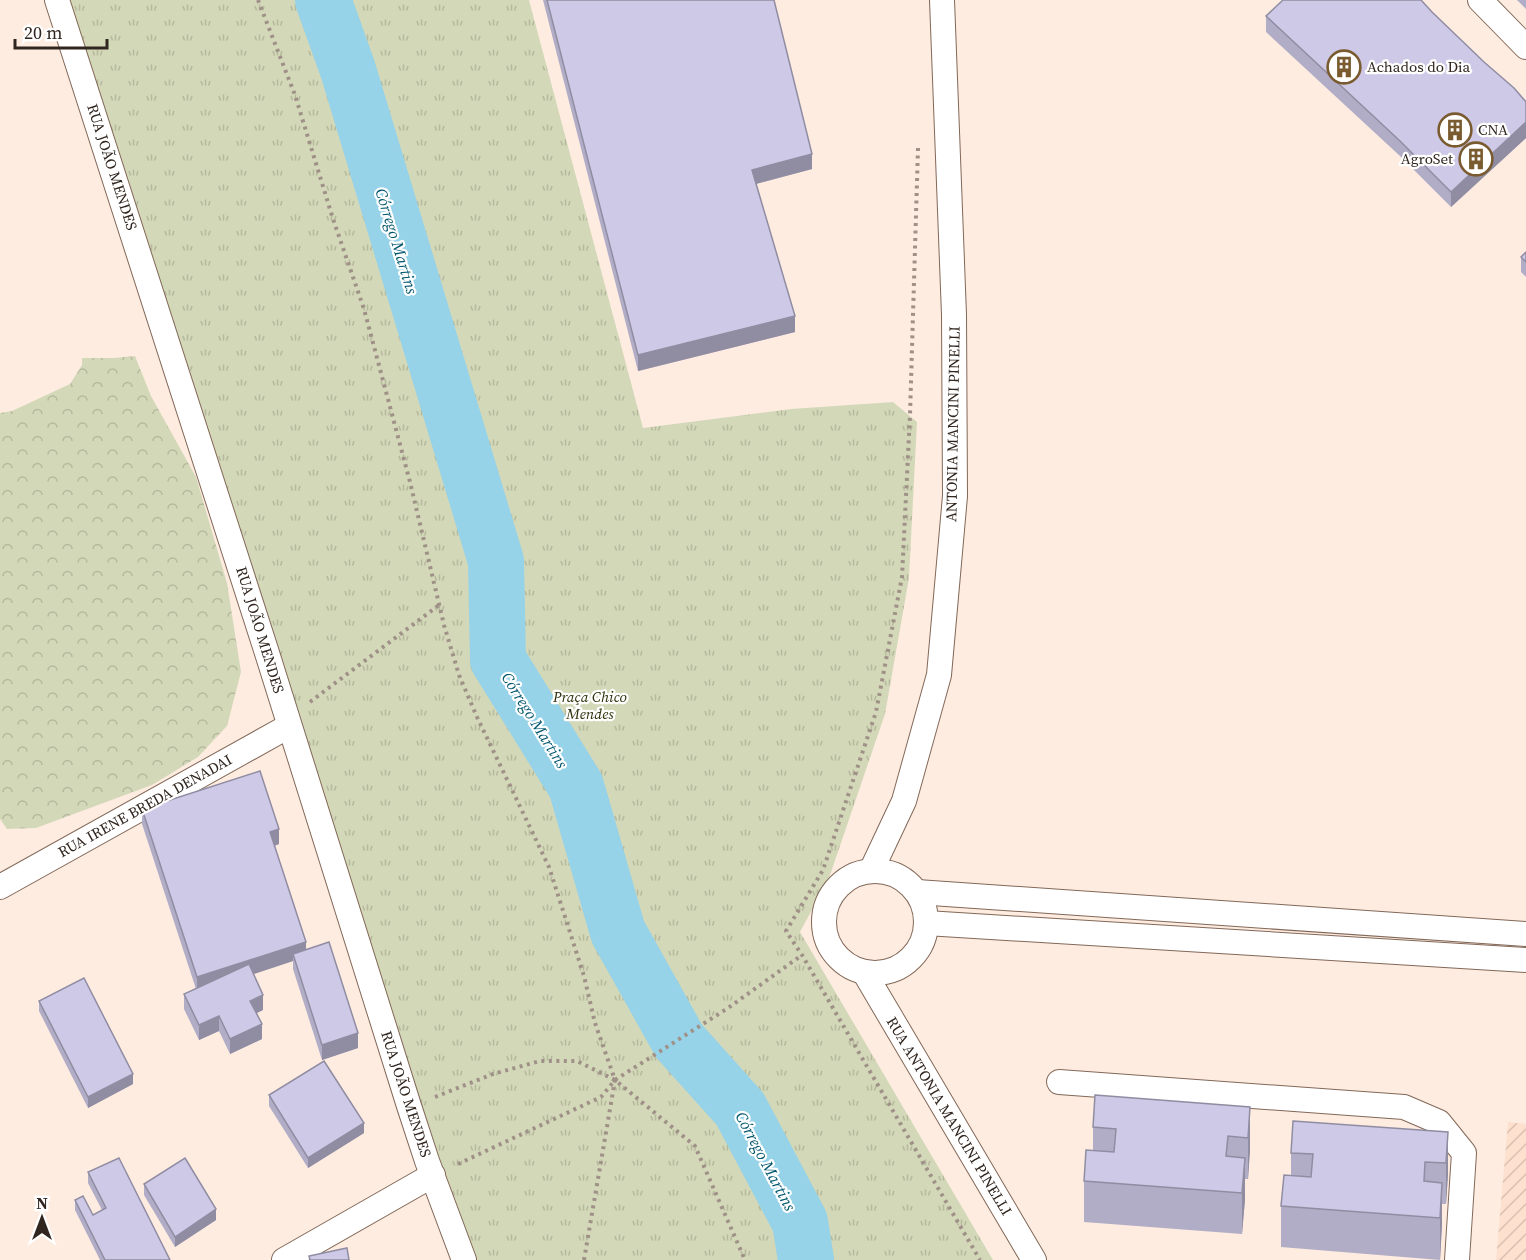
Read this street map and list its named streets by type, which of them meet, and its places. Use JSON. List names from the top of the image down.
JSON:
{
  "streets": {
    "street": [
      "RUA JOÃO MENDES",
      "ANTONIA MANCINI PINELLI",
      "RUA IRENE BREDA DENADAI",
      "RUA ANTONIA MANCINI PINELLI"
    ]
  },
  "crossings": [
    ["RUA JOÃO MENDES", "RUA IRENE BREDA DENADAI"],
    ["ANTONIA MANCINI PINELLI", "RUA ANTONIA MANCINI PINELLI"]
  ],
  "water": ["Córrego Martins"],
  "parks": ["Praça Chico Mendes"],
  "places": {
    "building": ["Achados do Dia", "CNA", "AgroSet"]
  },
  "scale_bar": "20 m",
  "north": "top"
}
